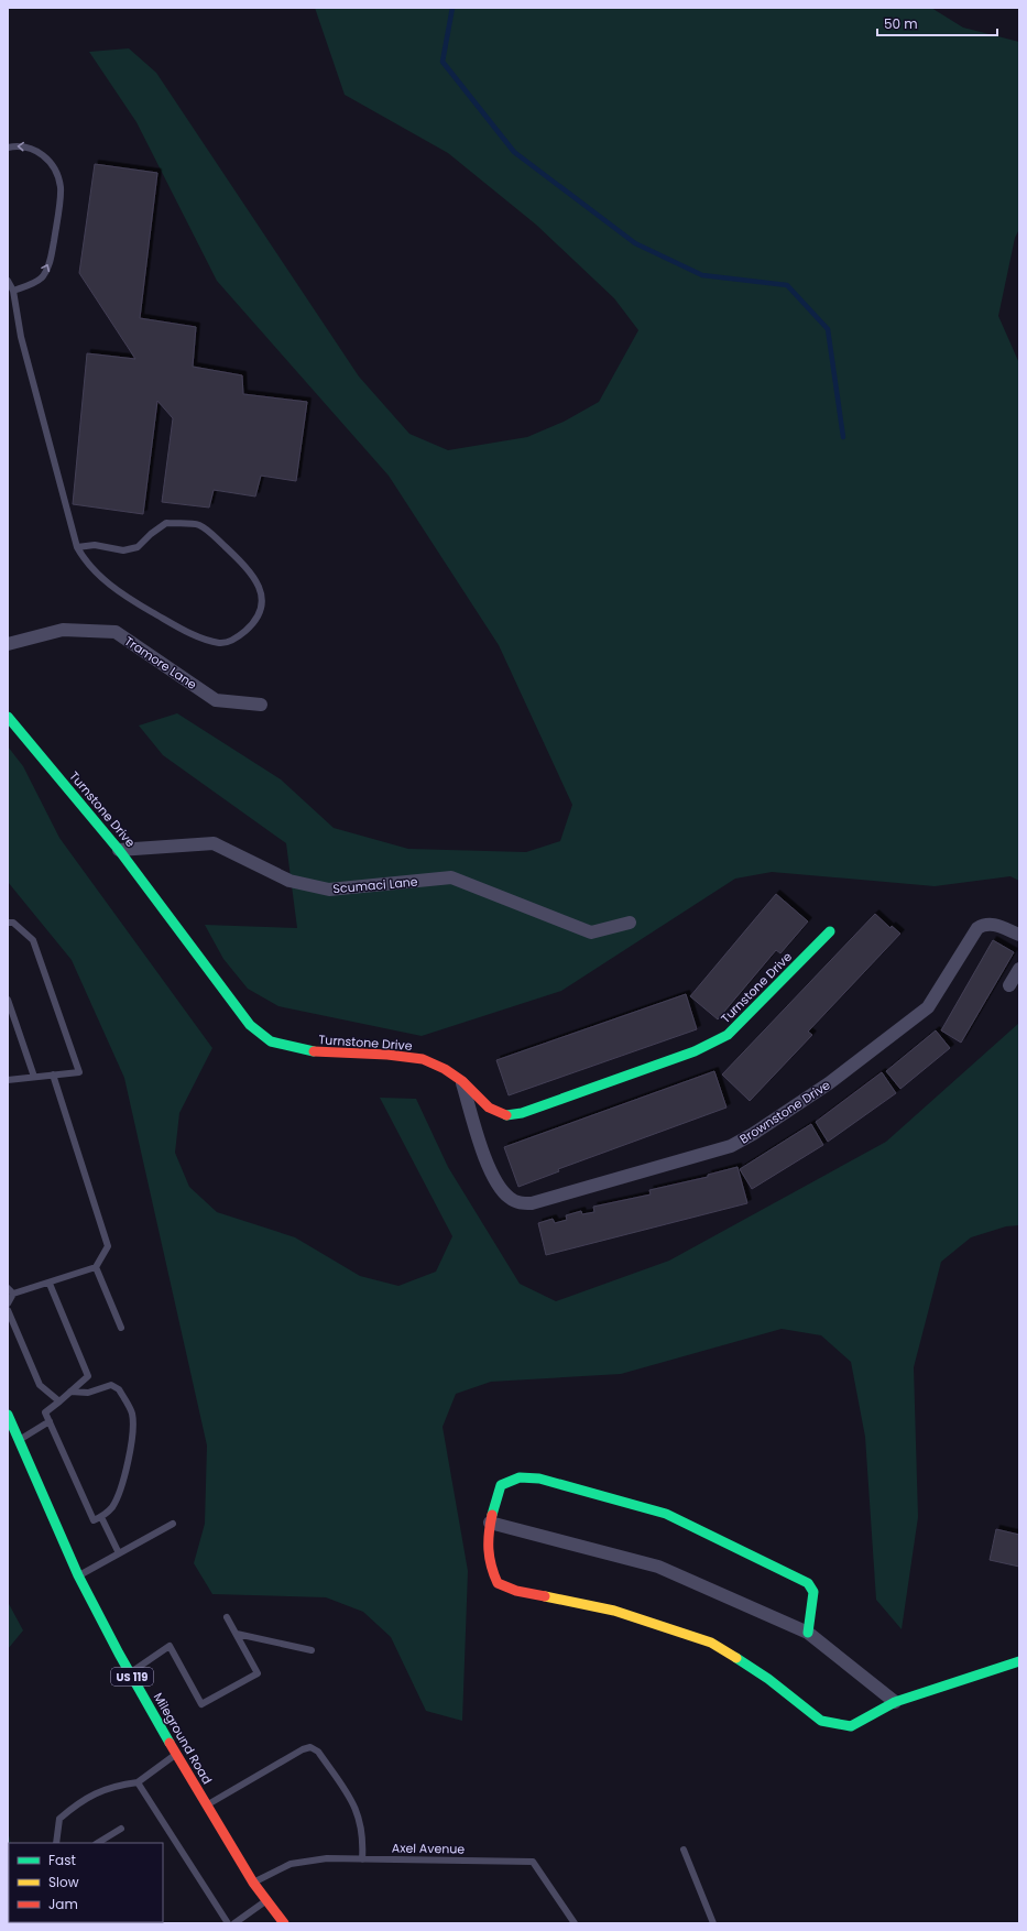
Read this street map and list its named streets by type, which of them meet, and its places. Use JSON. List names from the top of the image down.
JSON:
{
  "streets": {
    "street": [
      "Tramore Lane",
      "Turnstone Drive",
      "Scumaci Lane",
      "Brownstone Drive",
      "US 119",
      "Mileground Road"
    ],
    "lane": ["Axel Avenue"]
  },
  "crossings": [
    ["Turnstone Drive", "Scumaci Lane"],
    ["Turnstone Drive", "Brownstone Drive"],
    ["Mileground Road", "Axel Avenue"]
  ],
  "legend": ["Fast", "Slow", "Jam"],
  "scale_bar": "50 m"
}
